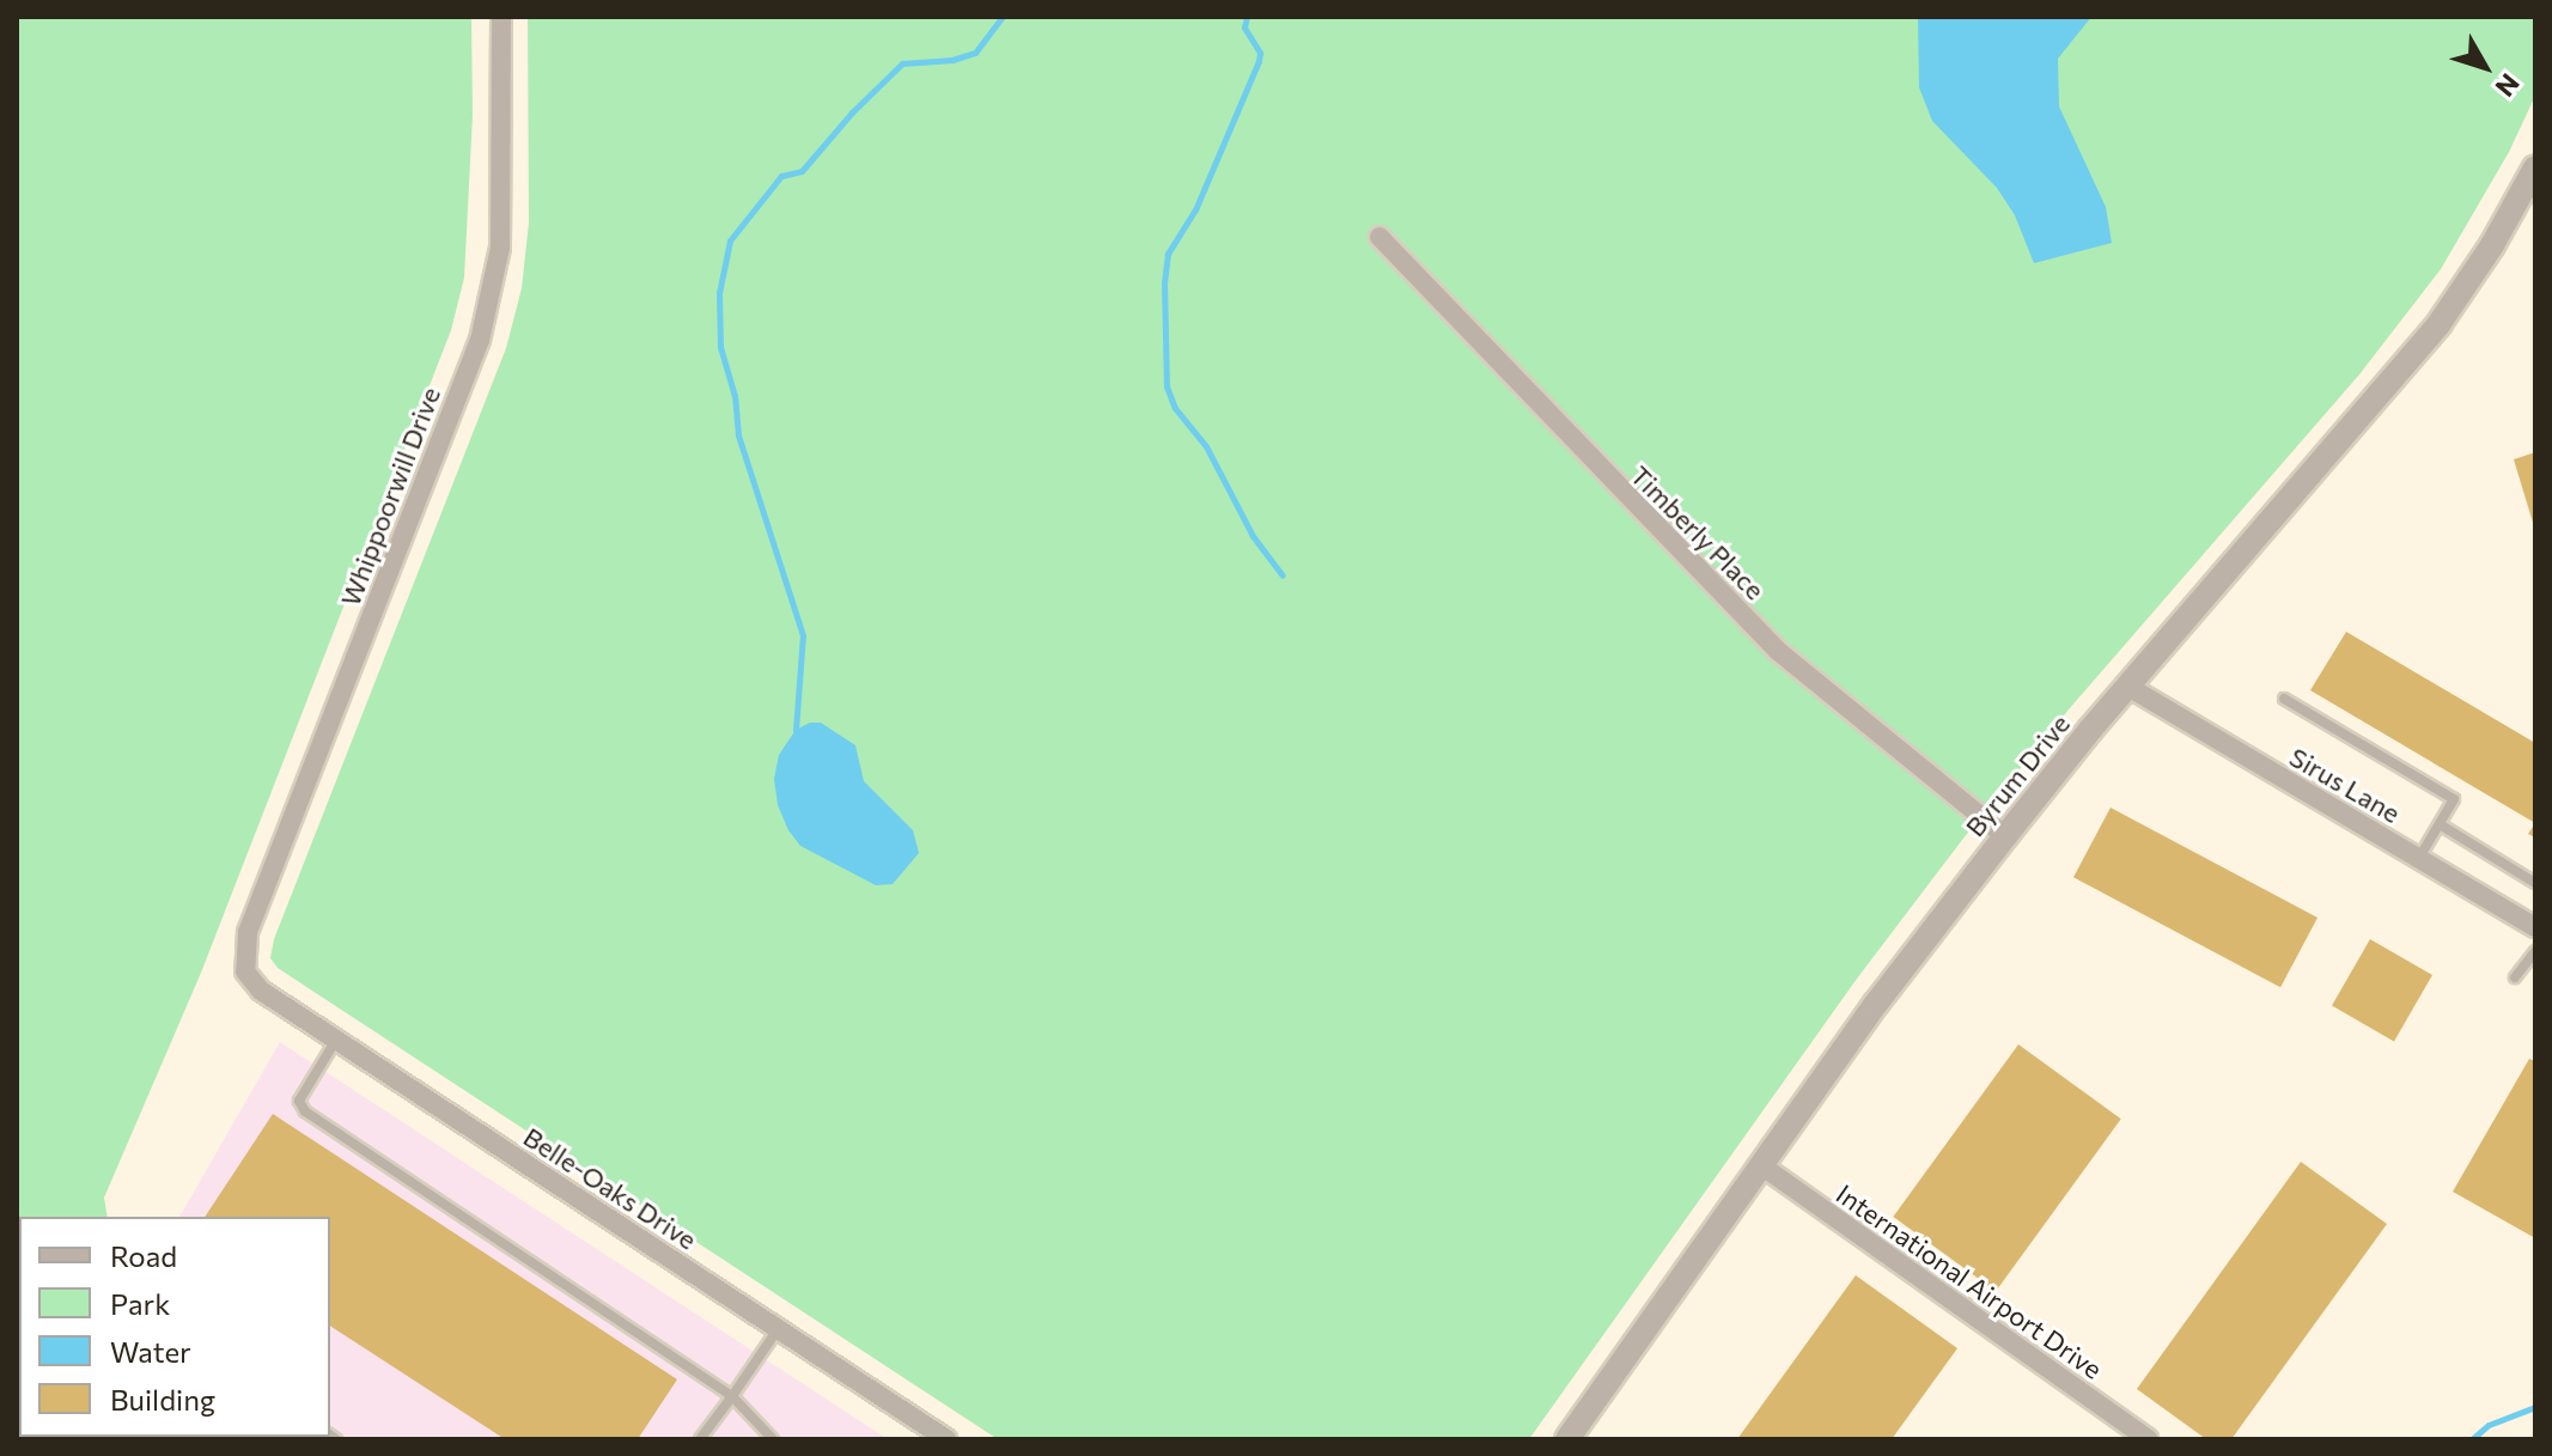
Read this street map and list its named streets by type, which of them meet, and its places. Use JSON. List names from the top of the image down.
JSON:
{
  "streets": {
    "street": [
      "Whippoorwill Drive",
      "Timberly Place",
      "Byrum Drive",
      "Sirus Lane",
      "Belle-Oaks Drive",
      "International Airport Drive"
    ]
  },
  "crossings": [
    ["Whippoorwill Drive", "Belle-Oaks Drive"],
    ["Timberly Place", "Byrum Drive"],
    ["Byrum Drive", "Sirus Lane"],
    ["Byrum Drive", "International Airport Drive"]
  ],
  "legend": [
    "Road",
    "Park",
    "Water",
    "Building"
  ],
  "north": "bottom right"
}
